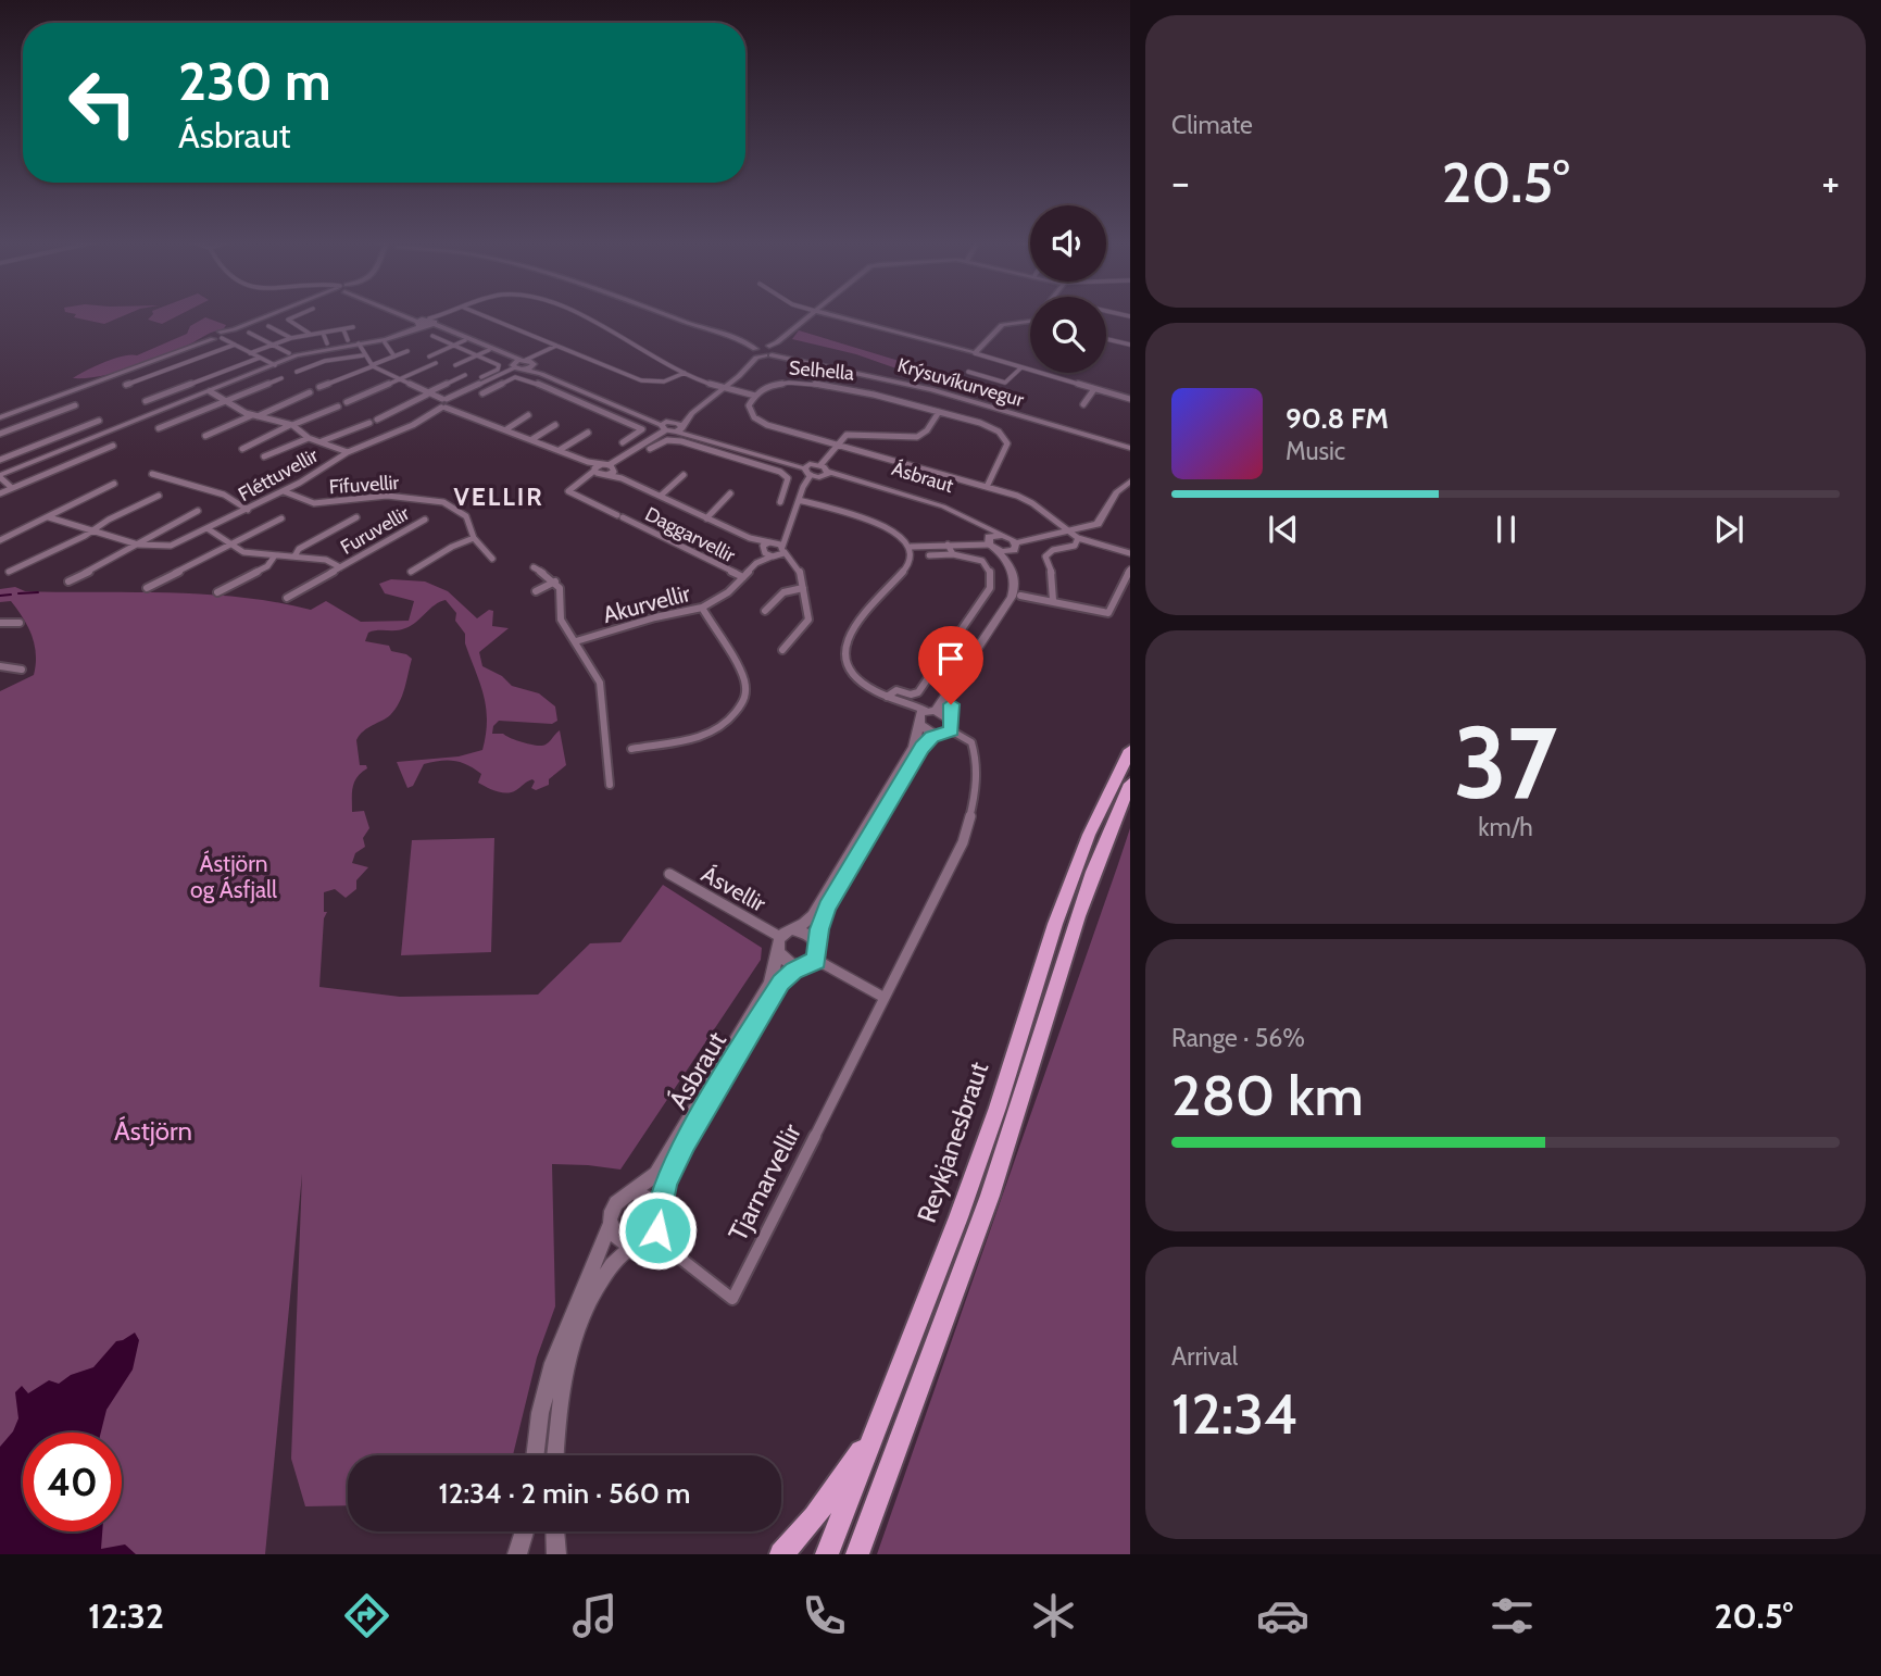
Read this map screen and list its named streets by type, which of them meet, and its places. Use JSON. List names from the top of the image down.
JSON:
{
  "streets": {
    "highway": ["Reykjanesbraut"],
    "street": [
      "Selhella",
      "Krýsuvíkurvegur",
      "Fléttuvellir",
      "Ásbraut",
      "Fífuvellir",
      "Furuvellir",
      "Daggarvellir",
      "Akurvellir",
      "Ásvellir",
      "Tjarnarvellir"
    ]
  },
  "crossings": [
    ["Fléttuvellir", "Fífuvellir"],
    ["Fléttuvellir", "Furuvellir"],
    ["Ásbraut", "Ásvellir"],
    ["Ásbraut", "Tjarnarvellir"],
    ["Daggarvellir", "Akurvellir"]
  ],
  "districts": ["VELLIR"],
  "parks": ["Ástjörn og Ásfjall", "Ástjörn"],
  "page": {
    "tile": [
      "Climate",
      ["37", "km/h"],
      ["Range · 56%", "280 km"],
      ["Arrival", "12:34"]
    ],
    "turn": ["230 m", "Ásbraut"],
    "heat": ["−", "20.5°", "+"],
    "song": ["90.8 FM", "Music"],
    "limit": "40",
    "trip": "12:34 · 2 min · 560 m",
    "tabs": ["12:32", "20.5°"]
  }
}
